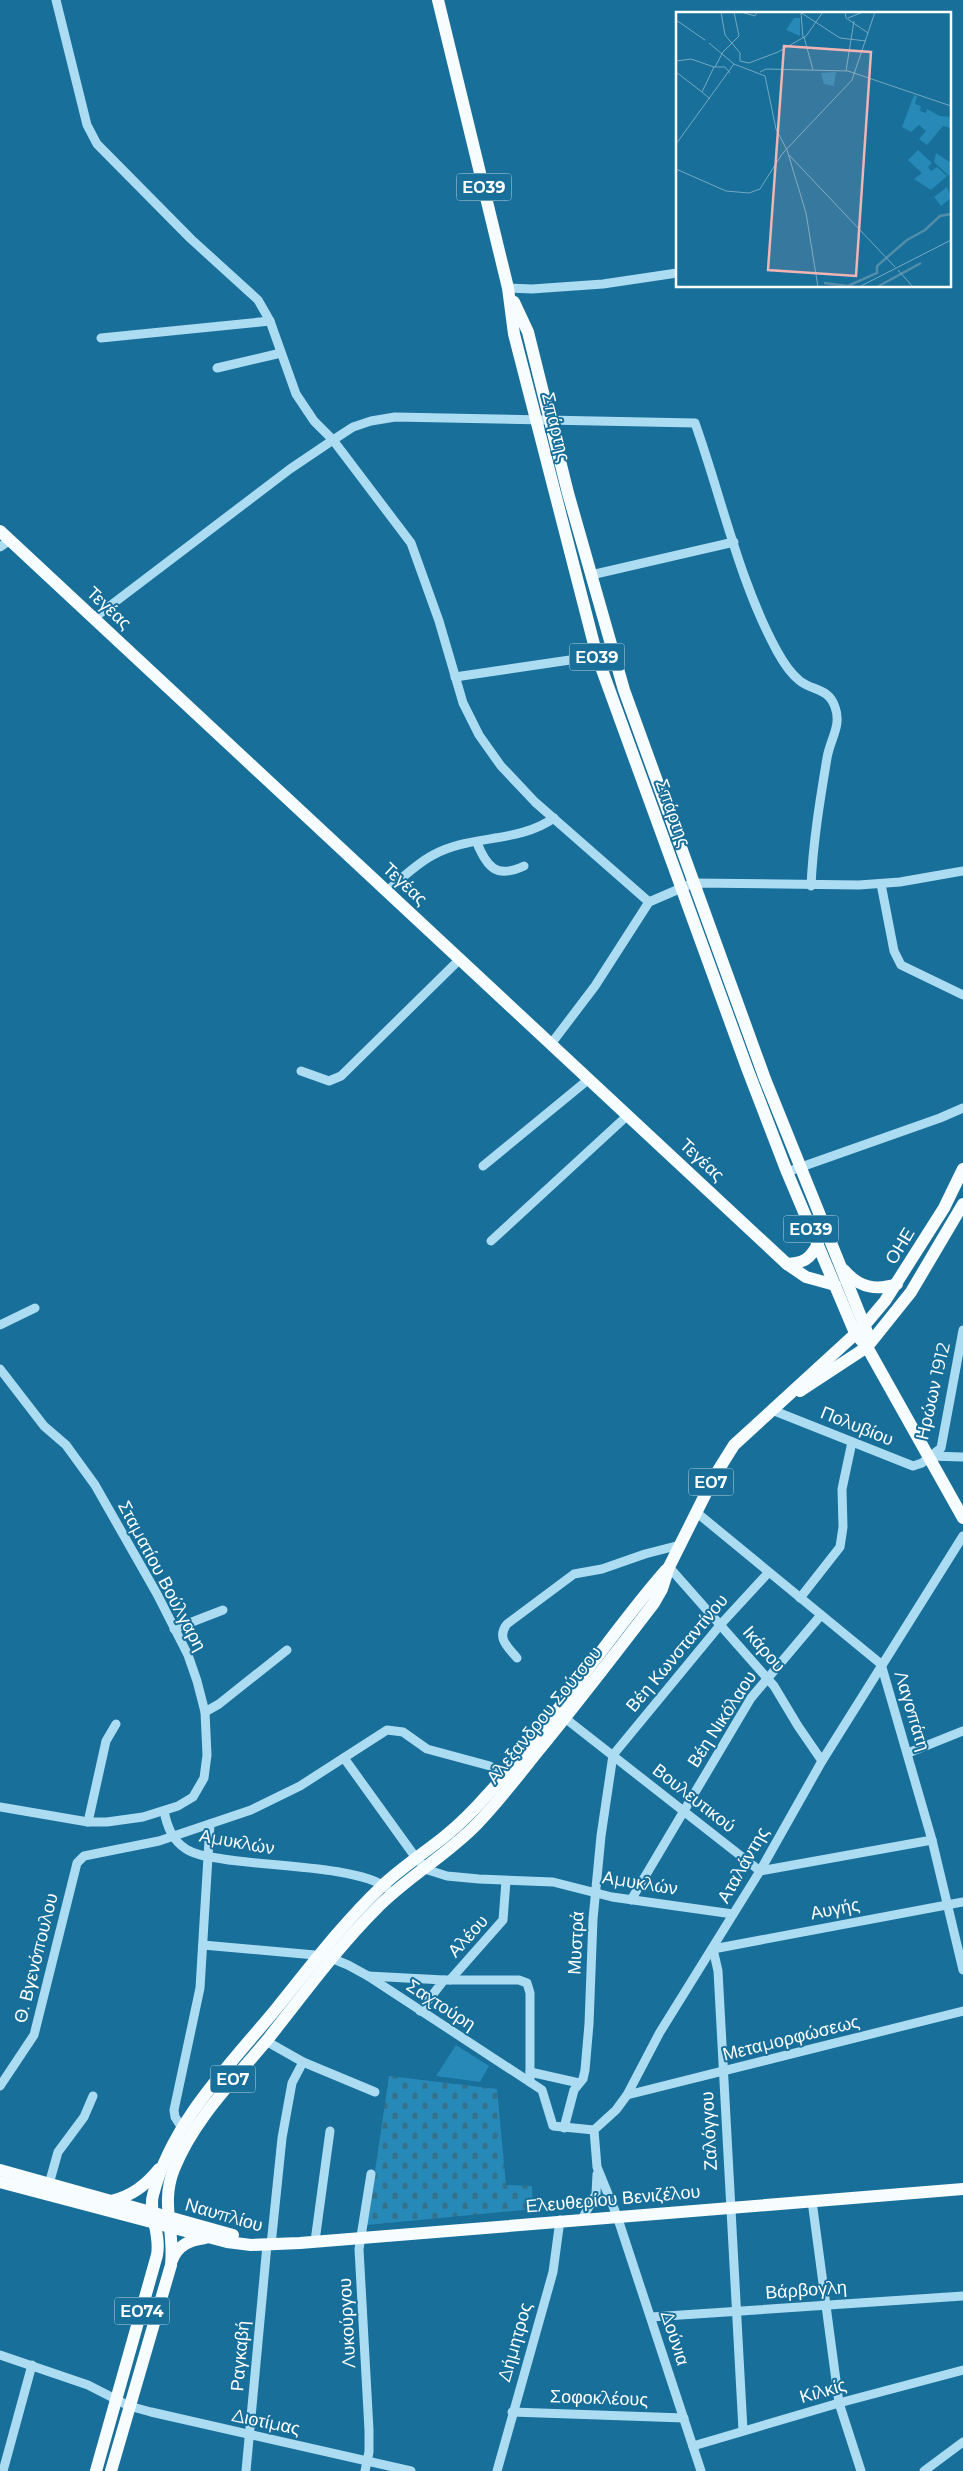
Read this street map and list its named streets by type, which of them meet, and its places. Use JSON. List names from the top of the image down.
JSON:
{
  "streets": {
    "main road": [
      "ΕΟ39",
      "Σπάρτης",
      "Τεγέας",
      "ΟΗΕ",
      "ΕΟ7",
      "Αλεξανδρου Σούτσου",
      "Ελευθερίου Βενιζέλου",
      "Ναυπλίου",
      "ΕΟ74"
    ],
    "street": [
      "Ηρώων 1912",
      "Πολυβίου",
      "Σταματίου Βούλγαρη",
      "Ικάρου",
      "Βέη Κωνσταντίνου",
      "Λαγοπάτη",
      "Βέη Νικόλαου",
      "Βουλευτικού",
      "Αμυκλών",
      "Αταλάντης",
      "Αυγής",
      "Αλέου",
      "Μυστρά",
      "Θ. Βγενόπουλου",
      "Σαχτούρη",
      "Μεταμορφώσεως",
      "Ζαλόγγου",
      "Βάρβογλη",
      "Λυκούργου",
      "Δούνια",
      "Δήμητρος",
      "Ραγκαβή",
      "Κιλκίς",
      "Σοφοκλέους",
      "Διοτίμας"
    ]
  },
  "crossings": [
    ["ΕΟ39", "Σπάρτης"],
    ["ΕΟ39", "ΟΗΕ"],
    ["ΕΟ39", "Ηρώων 1912"],
    ["ΕΟ39", "Πολυβίου"],
    ["ΕΟ39", "Αλεξανδρου Σούτσου"],
    ["Σπάρτης", "Τεγέας"],
    ["Σπάρτης", "ΟΗΕ"],
    ["Σπάρτης", "Αλεξανδρου Σούτσου"],
    ["ΟΗΕ", "Αλεξανδρου Σούτσου"],
    ["Ηρώων 1912", "Πολυβίου"],
    ["Πολυβίου", "Αλεξανδρου Σούτσου"],
    ["ΕΟ7", "Αλεξανδρου Σούτσου"],
    ["ΕΟ7", "Ναυπλίου"],
    ["Ικάρου", "Βέη Κωνσταντίνου"],
    ["Ικάρου", "Αλεξανδρου Σούτσου"],
    ["Ικάρου", "Βέη Νικόλαου"],
    ["Ικάρου", "Αταλάντης"],
    ["Βέη Κωνσταντίνου", "Λαγοπάτη"],
    ["Βέη Κωνσταντίνου", "Βουλευτικού"],
    ["Βέη Κωνσταντίνου", "Μυστρά"],
    ["Λαγοπάτη", "Αλεξανδρου Σούτσου"],
    ["Λαγοπάτη", "Βέη Νικόλαου"],
    ["Λαγοπάτη", "Αταλάντης"],
    ["Λαγοπάτη", "Αυγής"],
    ["Αλεξανδρου Σούτσου", "Βουλευτικού"],
    ["Αλεξανδρου Σούτσου", "Αμυκλών"],
    ["Αλεξανδρου Σούτσου", "Σαχτούρη"],
    ["Αλεξανδρου Σούτσου", "Ναυπλίου"],
    ["Αλεξανδρου Σούτσου", "ΕΟ74"],
    ["Βέη Νικόλαου", "Βουλευτικού"],
    ["Βέη Νικόλαου", "Αμυκλών"],
    ["Βουλευτικού", "Αταλάντης"],
    ["Βουλευτικού", "Μυστρά"],
    ["Αμυκλών", "Αταλάντης"],
    ["Αμυκλών", "Αλέου"],
    ["Αμυκλών", "Μυστρά"],
    ["Αμυκλών", "Θ. Βγενόπουλου"],
    ["Αταλάντης", "Αυγής"],
    ["Αταλάντης", "Μεταμορφώσεως"],
    ["Αταλάντης", "Ζαλόγγου"],
    ["Αυγής", "Ζαλόγγου"],
    ["Αλέου", "Σαχτούρη"],
    ["Μεταμορφώσεως", "Ζαλόγγου"],
    ["Ζαλόγγου", "Ελευθερίου Βενιζέλου"],
    ["Ζαλόγγου", "Βάρβογλη"],
    ["Ζαλόγγου", "Κιλκίς"],
    ["Ελευθερίου Βενιζέλου", "Ναυπλίου"],
    ["Ελευθερίου Βενιζέλου", "Λυκούργου"],
    ["Ελευθερίου Βενιζέλου", "Δούνια"],
    ["Ελευθερίου Βενιζέλου", "Δήμητρος"],
    ["Ελευθερίου Βενιζέλου", "Ραγκαβή"],
    ["Ναυπλίου", "ΕΟ74"],
    ["Ναυπλίου", "Ραγκαβή"],
    ["Βάρβογλη", "Δούνια"],
    ["ΕΟ74", "Διοτίμας"],
    ["Λυκούργου", "Διοτίμας"],
    ["Δούνια", "Κιλκίς"],
    ["Δούνια", "Σοφοκλέους"],
    ["Δήμητρος", "Σοφοκλέους"],
    ["Ραγκαβή", "Διοτίμας"]
  ]
}
